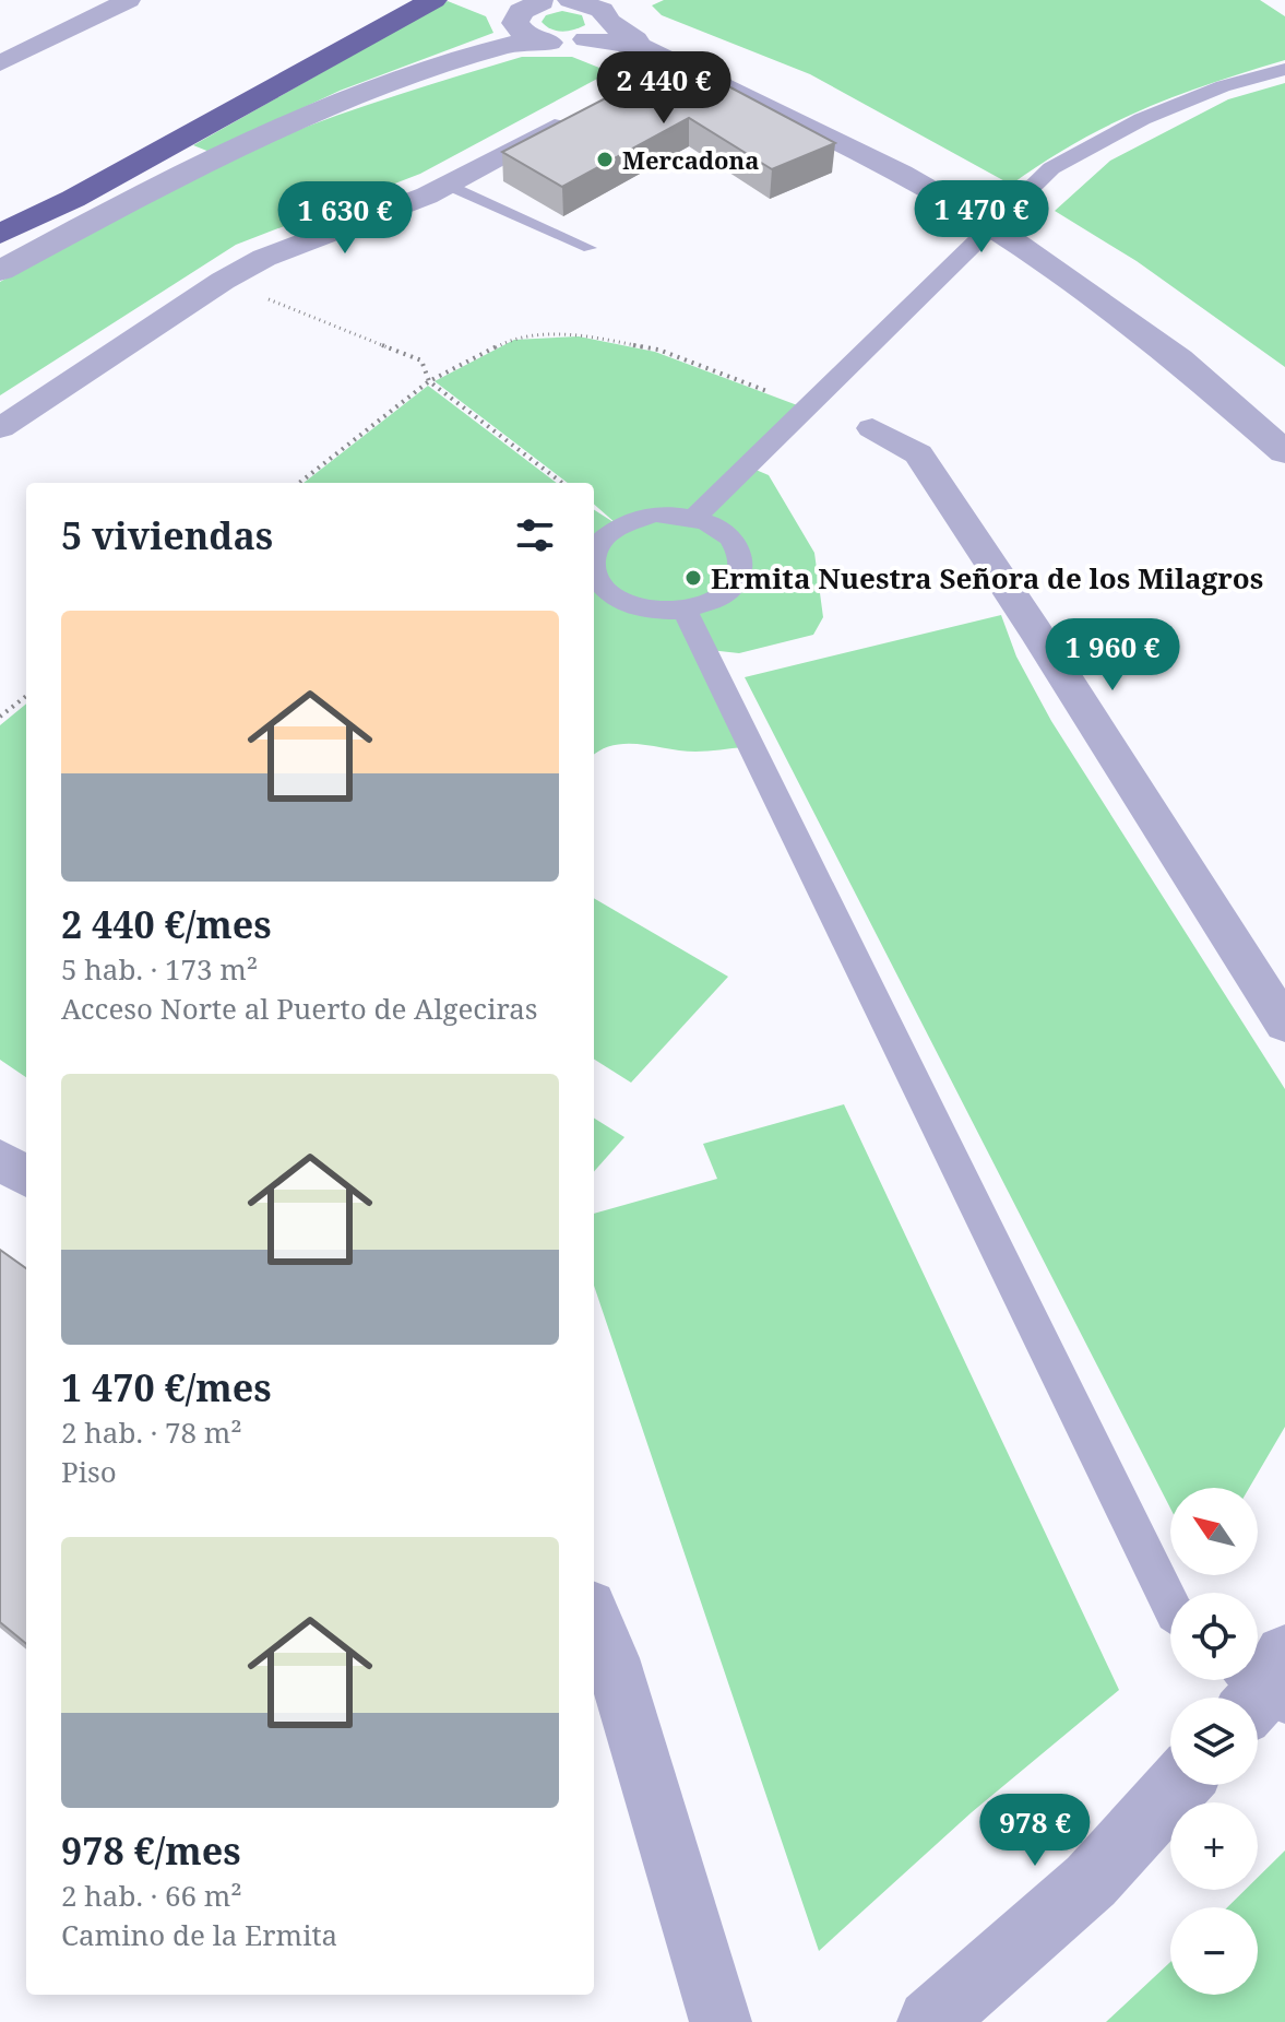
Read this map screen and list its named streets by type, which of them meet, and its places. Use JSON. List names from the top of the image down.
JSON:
{
  "places": ["Mercadona", "Ermita Nuestra Señora de los Milagros"],
  "north": "top left",
  "page": {
    "price": [
      "2 440 €",
      "1 470 €",
      "1 630 €",
      "1 960 €",
      "978 €"
    ],
    "heading": "5 viviendas",
    "list": [
      {
        "name": "2 440 €/mes",
        "note": "5 hab. · 173 m² · Acceso Norte al Puerto de Algeciras"
      },
      {
        "name": "1 470 €/mes",
        "note": "2 hab. · 78 m² · Piso"
      },
      {
        "name": "978 €/mes",
        "note": "2 hab. · 66 m² · Camino de la Ermita"
      }
    ],
    "map_buttons": ["+", "−"]
  }
}
